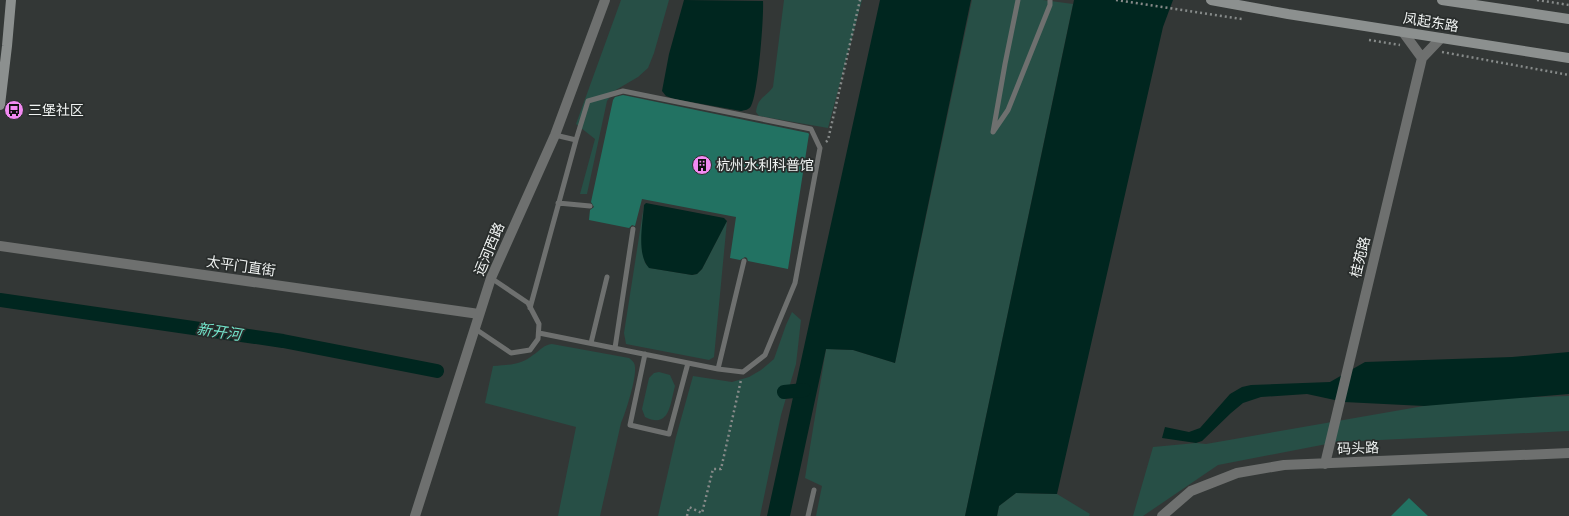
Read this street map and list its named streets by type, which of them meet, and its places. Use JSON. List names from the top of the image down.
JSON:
{
  "streets": {
    "main road": ["凤起东路"],
    "street": [
      "运河西路",
      "桂苑路",
      "太平门直街",
      "码头路"
    ]
  },
  "crossings": [
    ["凤起东路", "桂苑路"],
    ["运河西路", "太平门直街"],
    ["桂苑路", "码头路"]
  ],
  "water": ["新开河"],
  "places": {
    "bus stop": ["三堡社区"],
    "building": ["杭州水利科普馆"]
  }
}
